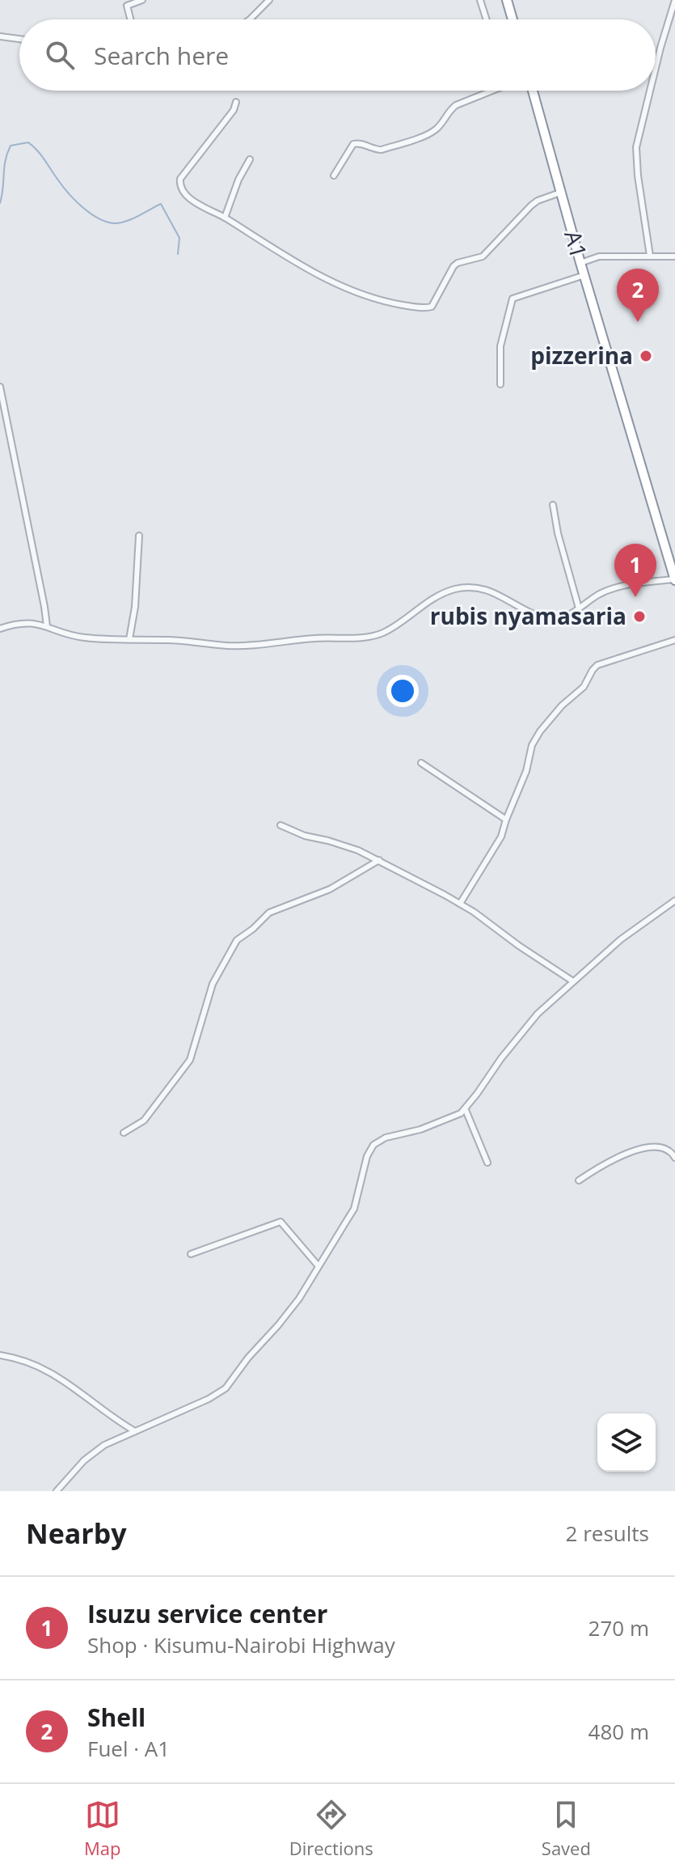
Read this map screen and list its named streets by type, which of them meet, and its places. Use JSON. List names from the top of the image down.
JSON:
{
  "streets": {
    "highway": ["A1"]
  },
  "places": ["pizzerina", "rubis nyamasaria"],
  "page": {
    "search": "Search here",
    "pins": ["2", "1"],
    "heading": ["Nearby", "2 results"],
    "list": [
      {
        "mark": "1",
        "name": "Isuzu service center",
        "note": "Shop · Kisumu-Nairobi Highway",
        "value": "270 m"
      },
      {
        "mark": "2",
        "name": "Shell",
        "note": "Fuel · A1",
        "value": "480 m"
      }
    ],
    "nav": ["Map", "Directions", "Saved"]
  }
}
